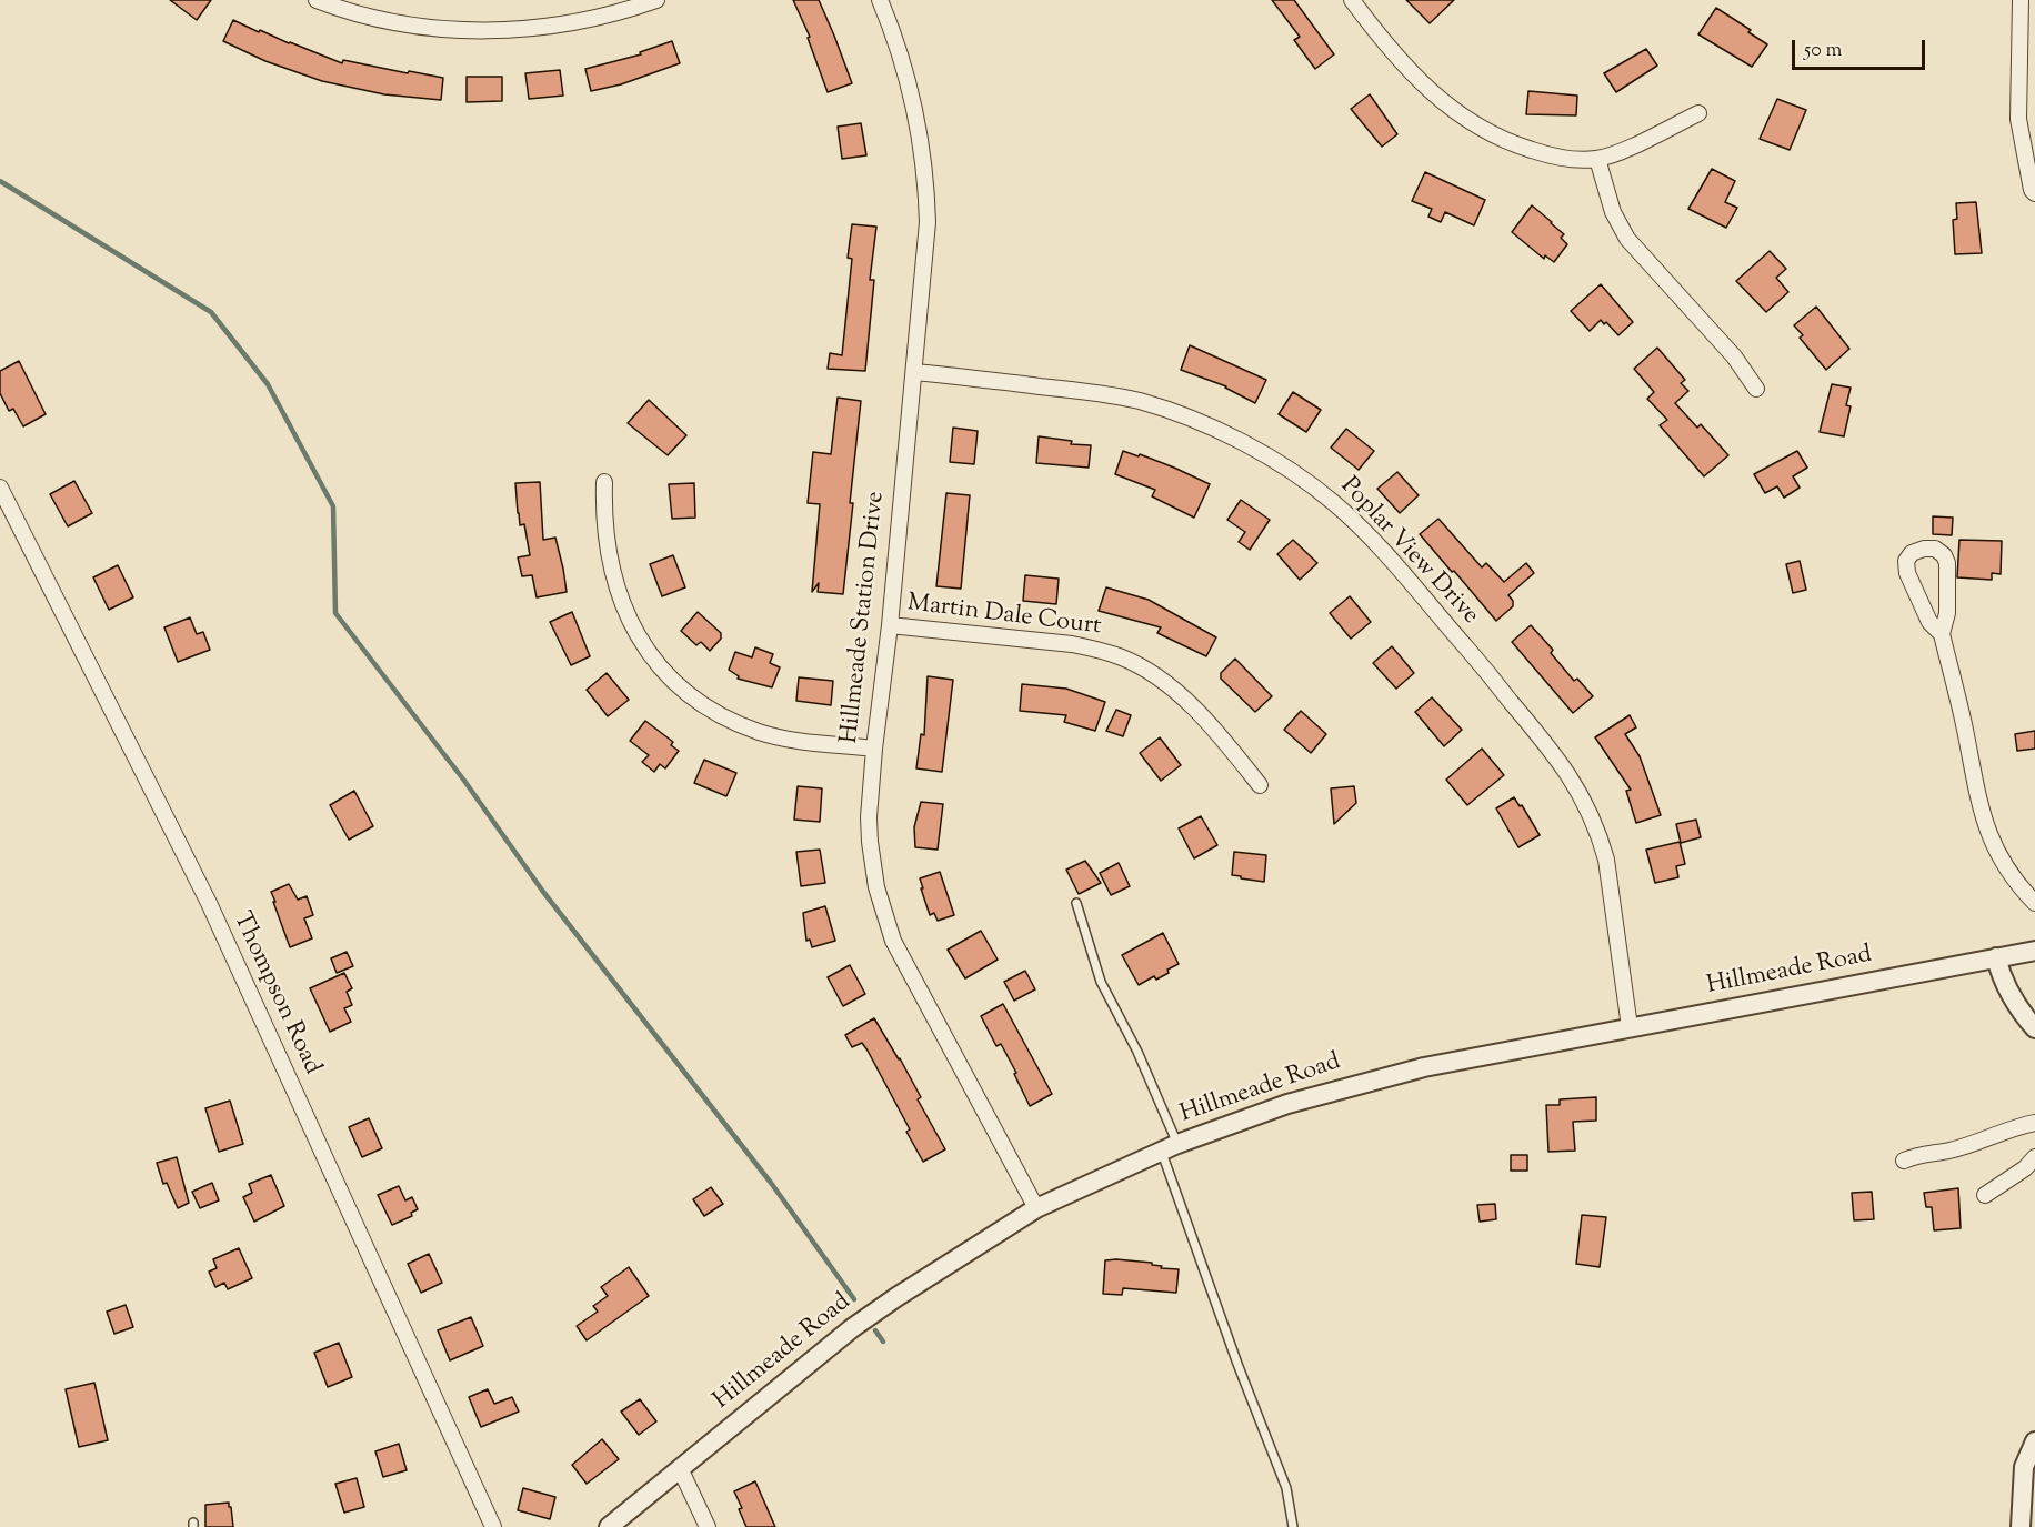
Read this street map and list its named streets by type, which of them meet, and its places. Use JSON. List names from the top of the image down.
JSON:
{
  "streets": {
    "street": [
      "Poplar View Drive",
      "Martin Dale Court",
      "Hillmeade Station Drive",
      "Hillmeade Road",
      "Thompson Road"
    ]
  },
  "crossings": [
    ["Poplar View Drive", "Hillmeade Station Drive"],
    ["Poplar View Drive", "Hillmeade Road"],
    ["Martin Dale Court", "Hillmeade Station Drive"],
    ["Hillmeade Station Drive", "Hillmeade Road"]
  ],
  "scale_bar": "50 m"
}
